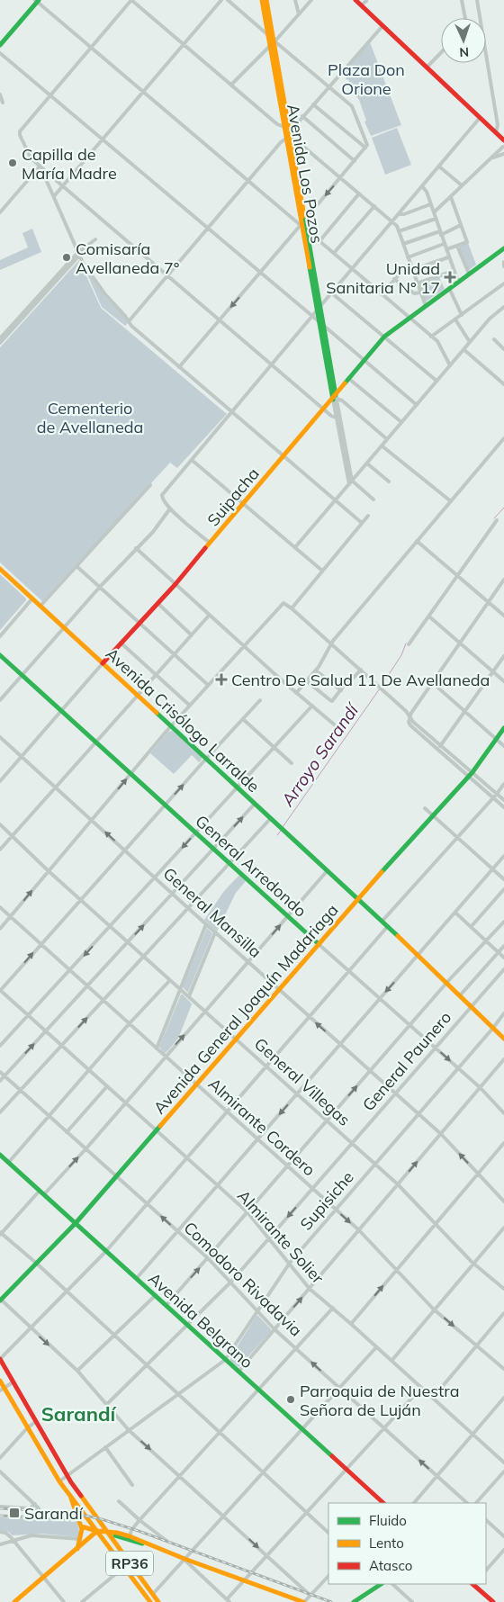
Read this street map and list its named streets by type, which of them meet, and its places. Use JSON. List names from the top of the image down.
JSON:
{
  "streets": {
    "street": [
      "Avenida Los Pozos",
      "Suipacha",
      "Avenida Crisólogo Larralde",
      "General Arredondo",
      "General Mansilla",
      "Avenida General Joaquín Madariaga",
      "General Paunero",
      "General Villegas",
      "Almirante Cordero",
      "Supisiche",
      "Almirante Solier",
      "Comodoro Rivadavia",
      "Avenida Belgrano",
      "RP36"
    ]
  },
  "crossings": [
    ["Avenida Los Pozos", "Suipacha"],
    ["Suipacha", "Avenida Crisólogo Larralde"],
    ["Suipacha", "General Arredondo"],
    ["Suipacha", "General Mansilla"],
    ["Avenida Crisólogo Larralde", "Avenida General Joaquín Madariaga"],
    ["Avenida Crisólogo Larralde", "General Paunero"],
    ["Avenida Crisólogo Larralde", "Supisiche"],
    ["General Arredondo", "Avenida General Joaquín Madariaga"],
    ["General Arredondo", "General Paunero"],
    ["General Arredondo", "Supisiche"],
    ["General Mansilla", "Avenida General Joaquín Madariaga"],
    ["General Mansilla", "General Paunero"],
    ["General Mansilla", "Supisiche"],
    ["Avenida General Joaquín Madariaga", "General Villegas"],
    ["Avenida General Joaquín Madariaga", "Almirante Cordero"],
    ["Avenida General Joaquín Madariaga", "Almirante Solier"],
    ["Avenida General Joaquín Madariaga", "Comodoro Rivadavia"],
    ["Avenida General Joaquín Madariaga", "Avenida Belgrano"],
    ["General Paunero", "General Villegas"],
    ["General Paunero", "Almirante Cordero"],
    ["General Paunero", "Almirante Solier"],
    ["General Paunero", "Comodoro Rivadavia"],
    ["General Paunero", "Avenida Belgrano"],
    ["General Villegas", "Supisiche"],
    ["Almirante Cordero", "Supisiche"],
    ["Supisiche", "Almirante Solier"],
    ["Supisiche", "Comodoro Rivadavia"],
    ["Supisiche", "Avenida Belgrano"],
    ["Supisiche", "RP36"]
  ],
  "districts": ["Sarandí"],
  "water": ["Arroyo Sarandí"],
  "parks": ["Plaza Don Orione", "Cementerio de Avellaneda"],
  "places": {
    "other": ["Capilla de María Madre", "Comisaría Avellaneda 7°", "Parroquia de Nuestra Señora de Luján"],
    "health": ["Unidad Sanitaria N° 17", "Centro De Salud 11 De Avellaneda"],
    "transit": ["Sarandí"]
  },
  "legend": ["Fluido", "Lento", "Atasco"],
  "north": "bottom"
}
